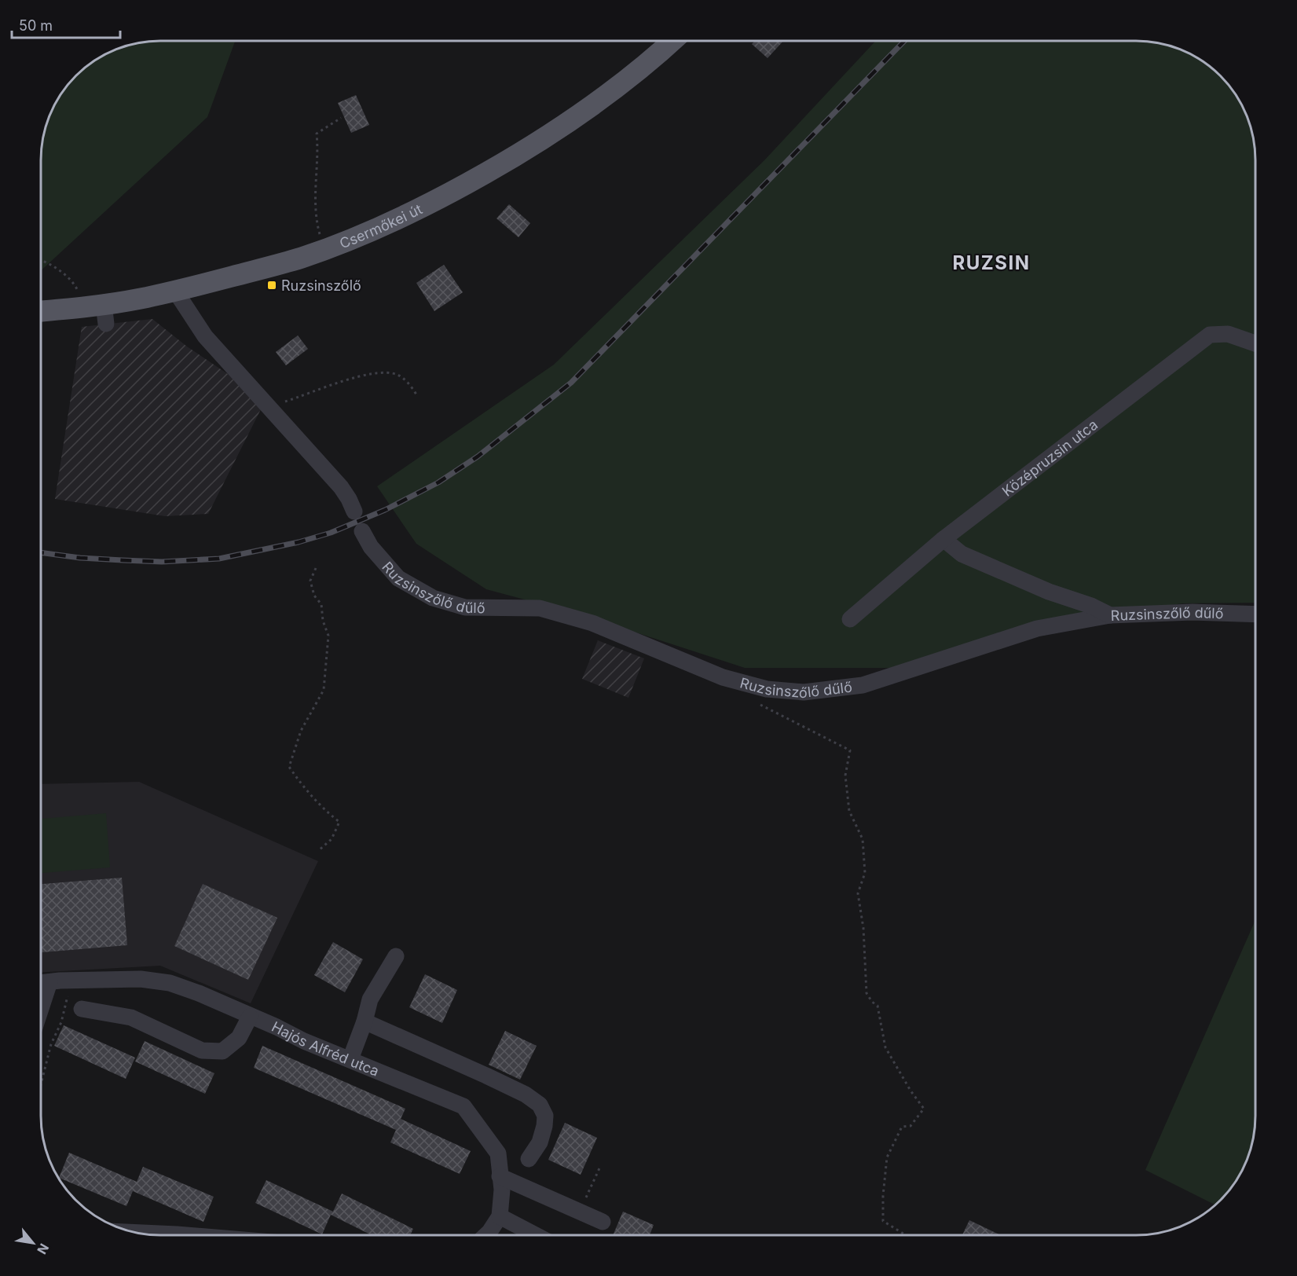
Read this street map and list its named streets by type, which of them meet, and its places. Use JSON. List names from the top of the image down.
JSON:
{
  "streets": {
    "main road": ["Csermőkei út"],
    "street": ["Középruzsin utca", "Ruzsinszőlő dűlő", "Hajós Alfréd utca"]
  },
  "districts": ["RUZSIN"],
  "places": {
    "transit": ["Ruzsinszőlő"]
  },
  "scale_bar": "50 m",
  "north": "bottom right"
}
